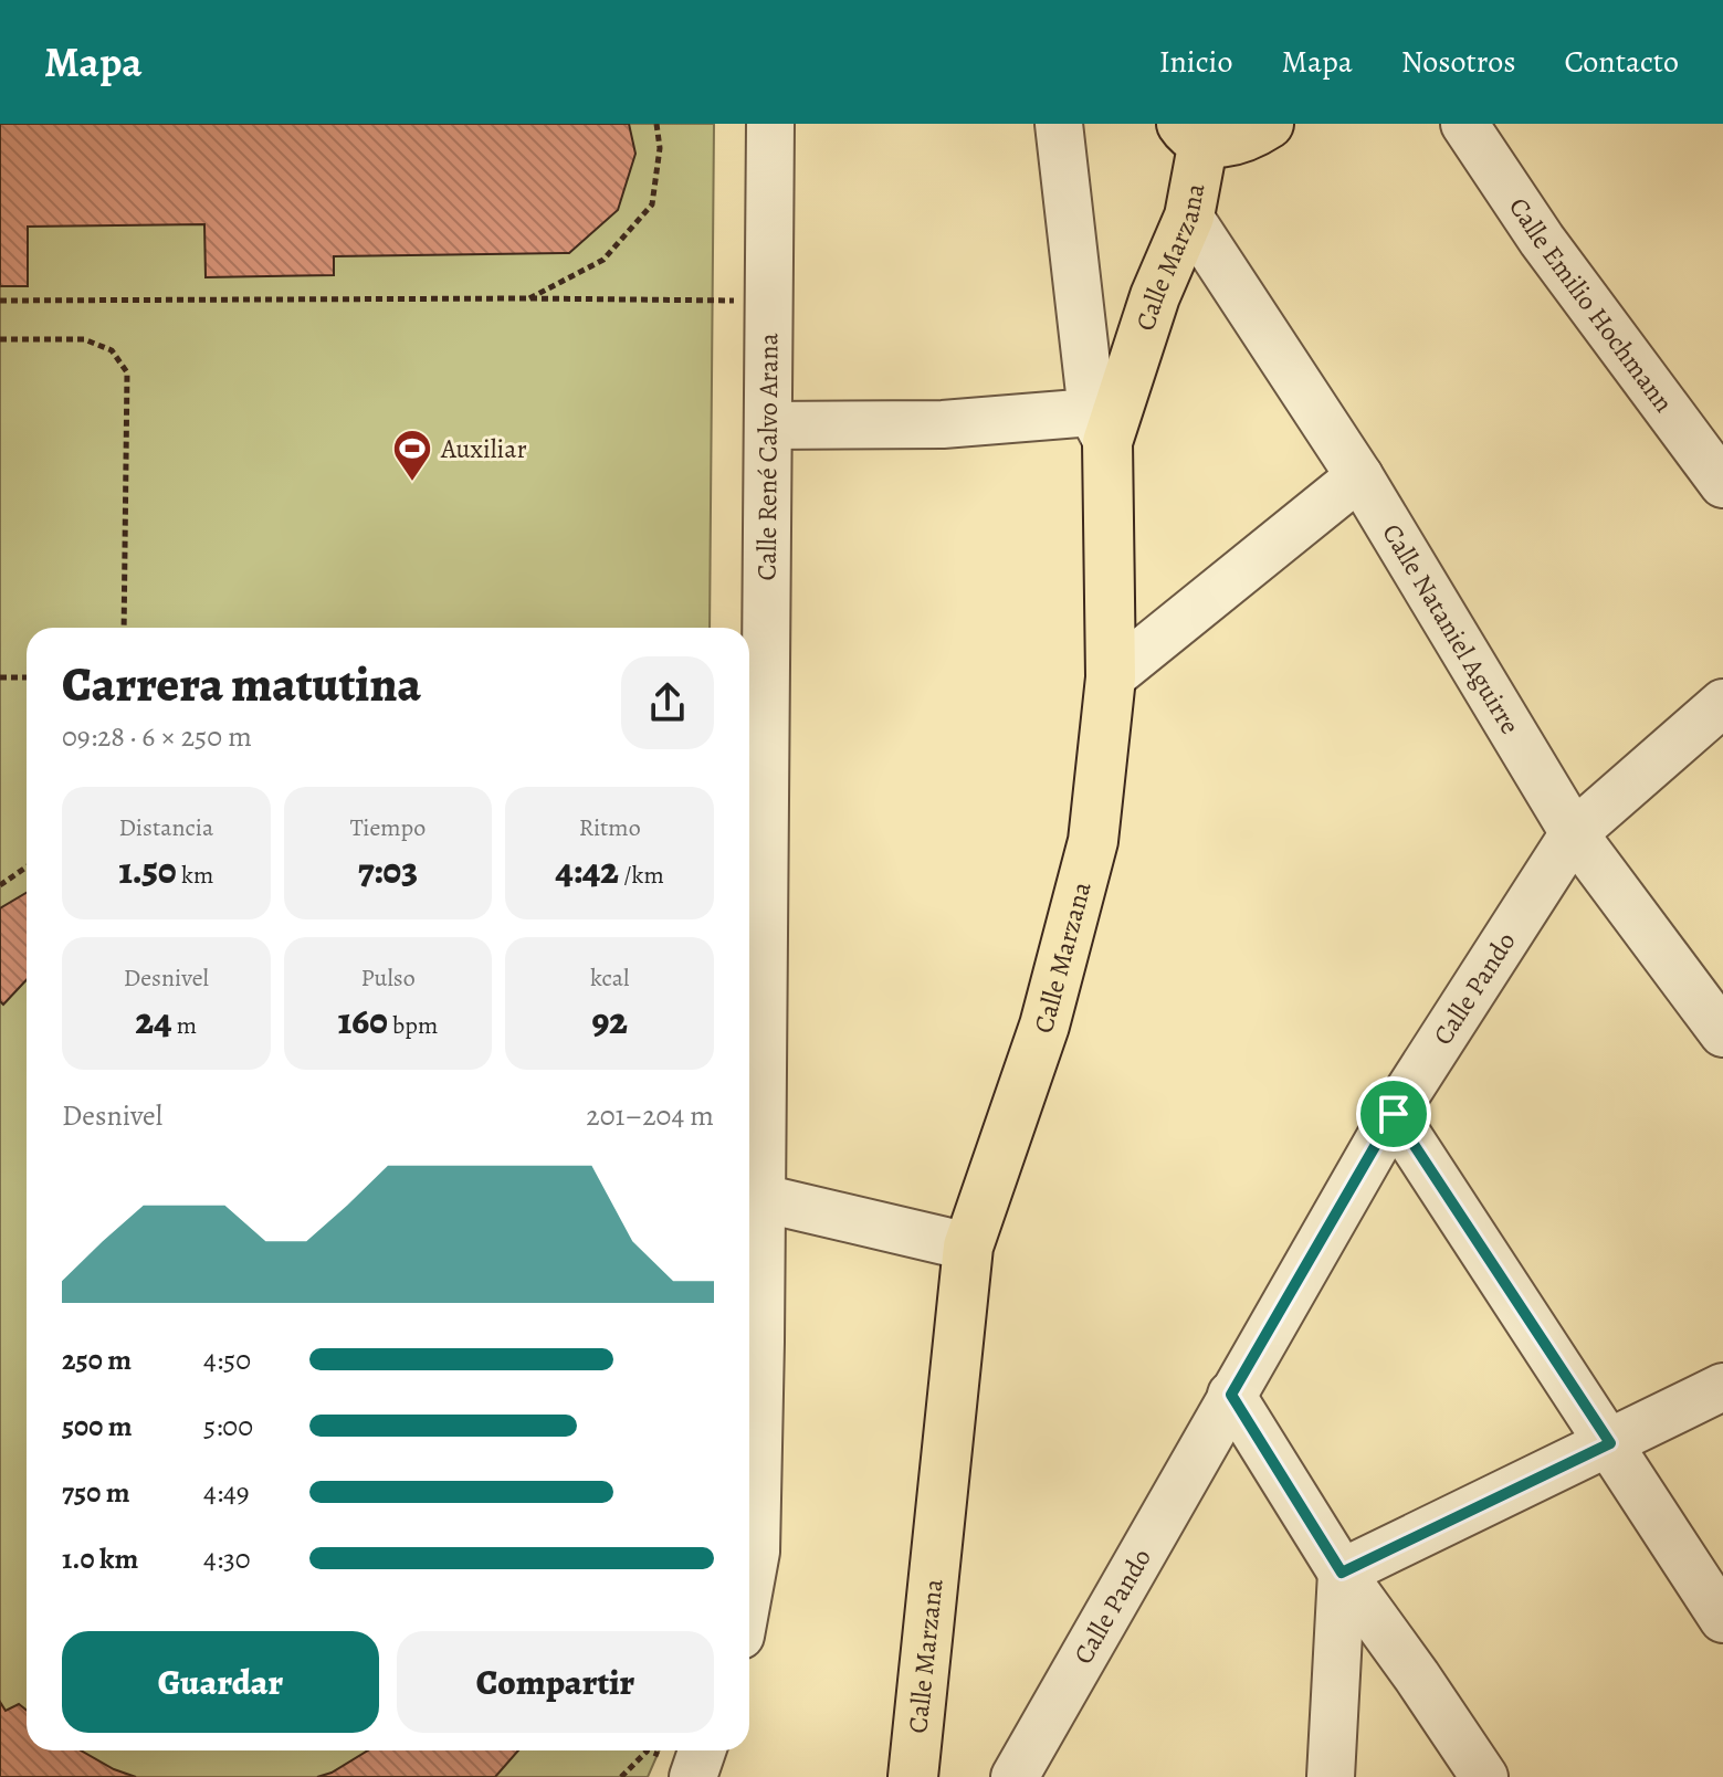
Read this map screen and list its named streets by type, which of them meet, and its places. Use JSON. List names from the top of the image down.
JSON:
{
  "streets": {
    "main road": ["Calle Marzana"],
    "street": [
      "Calle Emilio Hochmann",
      "Calle René Calvo Arana",
      "Calle Nataniel Aguirre",
      "Calle Pando"
    ]
  },
  "crossings": [
    ["Calle Marzana", "Calle Nataniel Aguirre"],
    ["Calle Nataniel Aguirre", "Calle Pando"]
  ],
  "places": {
    "sports": ["Auxiliar"]
  },
  "page": {
    "header": "Mapa",
    "nav": [
      "Inicio",
      "Mapa",
      "Nosotros",
      "Contacto"
    ],
    "heading": ["Carrera matutina", "09:28 · 6 × 250 m"],
    "stats": [
      ["Distancia", "1.50 km"],
      ["Tiempo", "7:03"],
      ["Ritmo", "4:42 /km"],
      ["Desnivel", "24 m"],
      ["Pulso", "160 bpm"],
      ["kcal", "92"]
    ],
    "chart": ["Desnivel", "201–204 m"],
    "list": [
      {
        "name": "250 m",
        "note": "4:50"
      },
      {
        "name": "500 m",
        "note": "5:00"
      },
      {
        "name": "750 m",
        "note": "4:49"
      },
      {
        "name": "1.0 km",
        "note": "4:30"
      }
    ],
    "buttons": ["Guardar", "Compartir"]
  }
}
